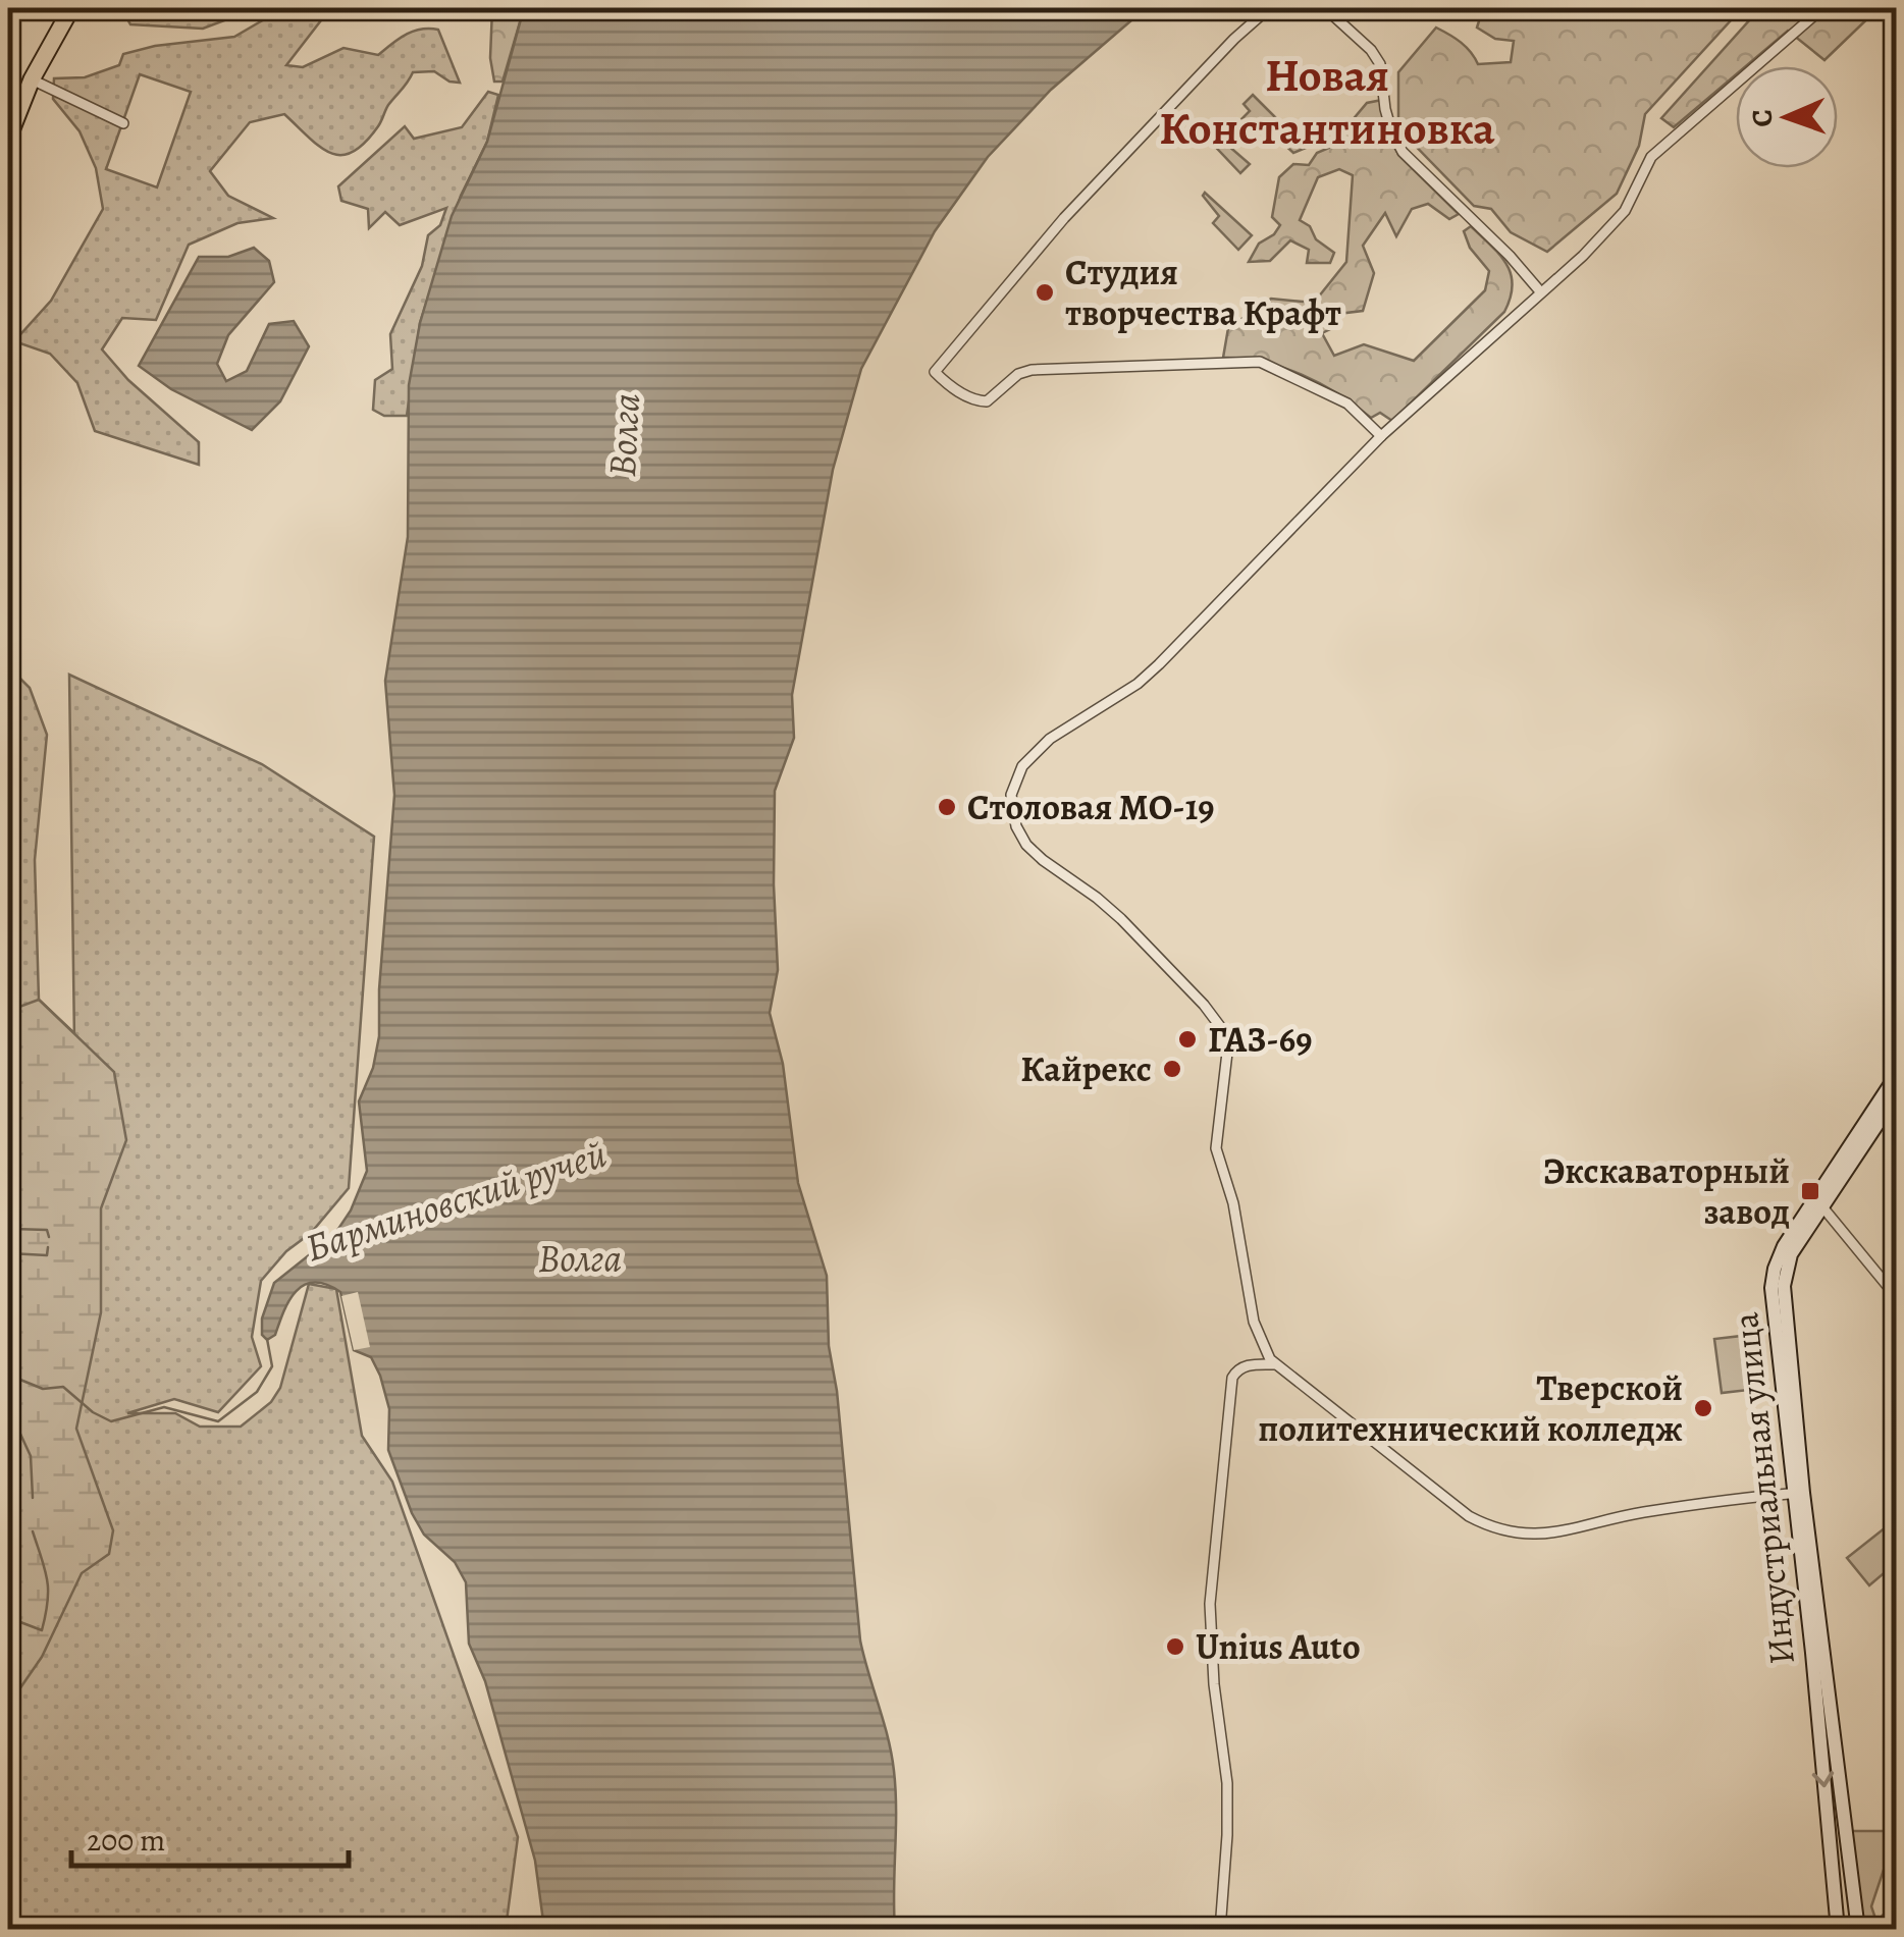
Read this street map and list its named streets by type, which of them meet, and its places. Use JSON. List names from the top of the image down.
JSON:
{
  "streets": {
    "street": ["Индустриальная улица"]
  },
  "districts": ["Новая Константиновка"],
  "water": ["Волга", "Барминовский ручей"],
  "places": {
    "other": [
      "Студия творчества Крафт",
      "Столовая МО-19",
      "ГАЗ-69",
      "Кайрекс",
      "Тверской политехнический колледж",
      "Unius Auto"
    ],
    "transit": ["Экскаваторный завод"]
  },
  "scale_bar": "200 m",
  "north": "left"
}
